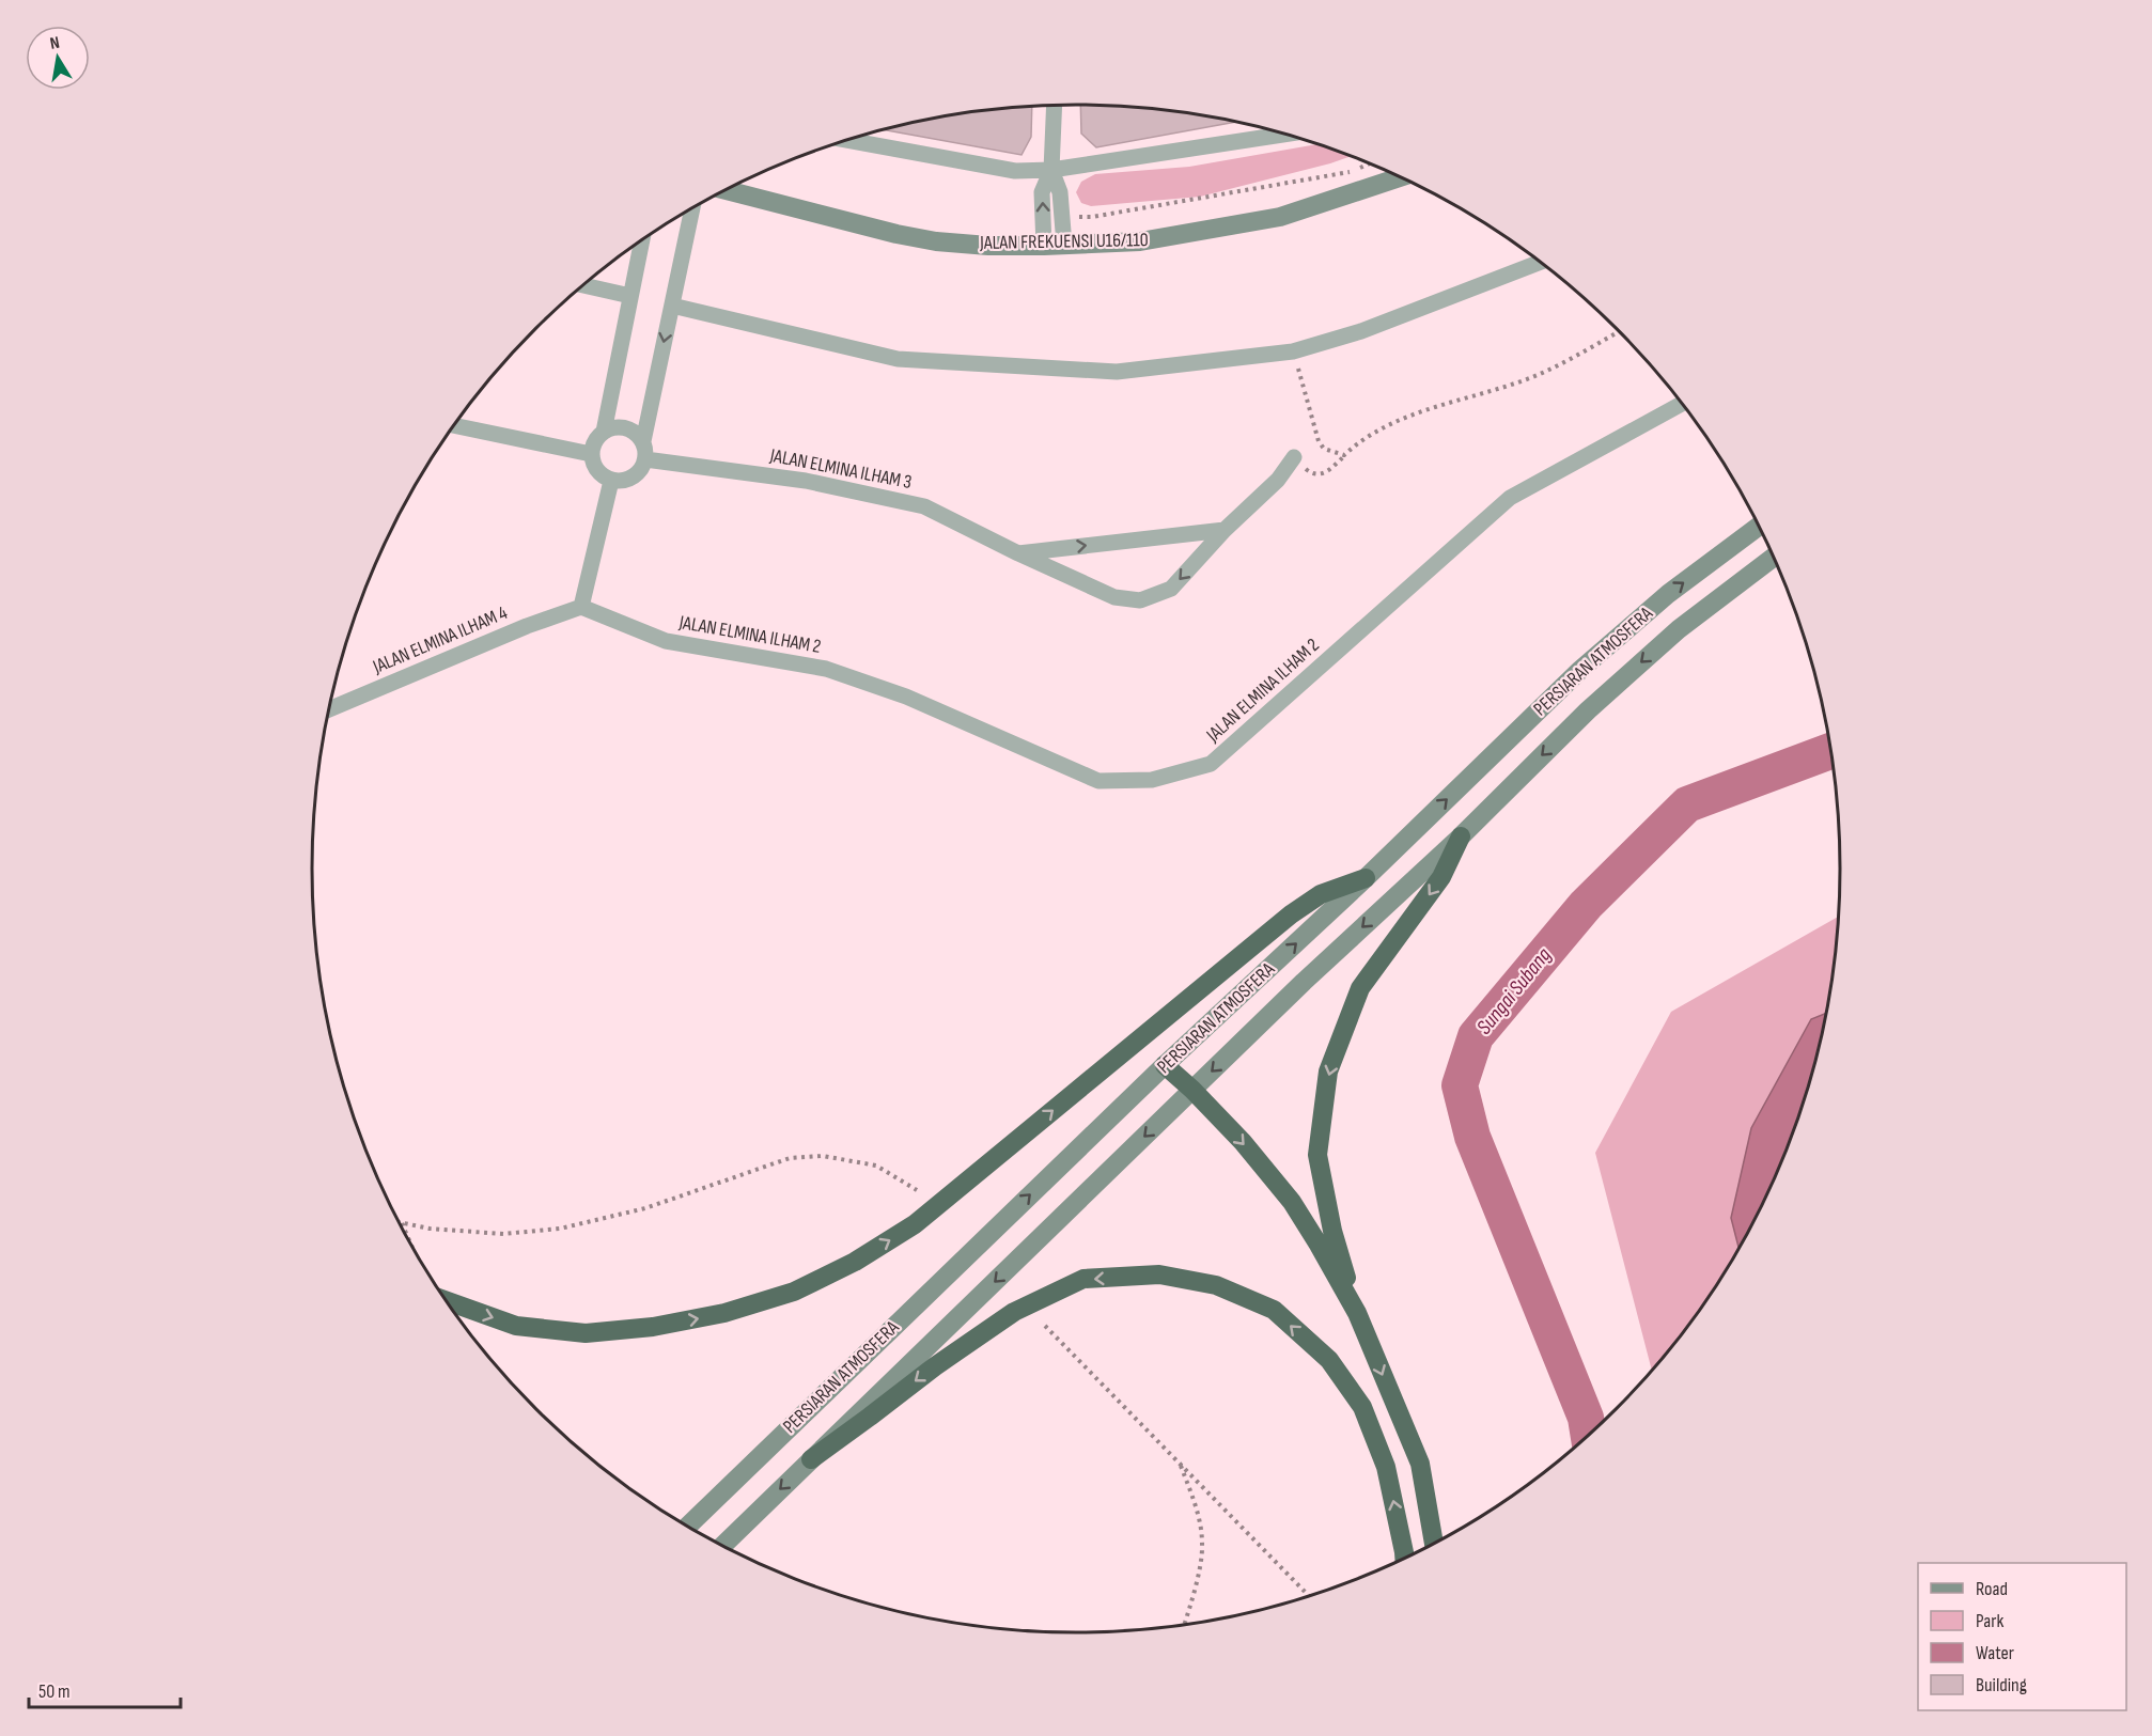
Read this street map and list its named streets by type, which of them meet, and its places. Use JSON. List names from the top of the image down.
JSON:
{
  "streets": {
    "main road": ["JALAN FREKUENSI U16/110", "PERSIARAN ATMOSFERA"],
    "street": ["JALAN ELMINA ILHAM 3", "JALAN ELMINA ILHAM 2", "JALAN ELMINA ILHAM 4"]
  },
  "crossings": [
    ["JALAN ELMINA ILHAM 2", "JALAN ELMINA ILHAM 4"]
  ],
  "water": ["Sungai Subang"],
  "legend": [
    "Road",
    "Park",
    "Water",
    "Building"
  ],
  "scale_bar": "50 m",
  "north": "top"
}
